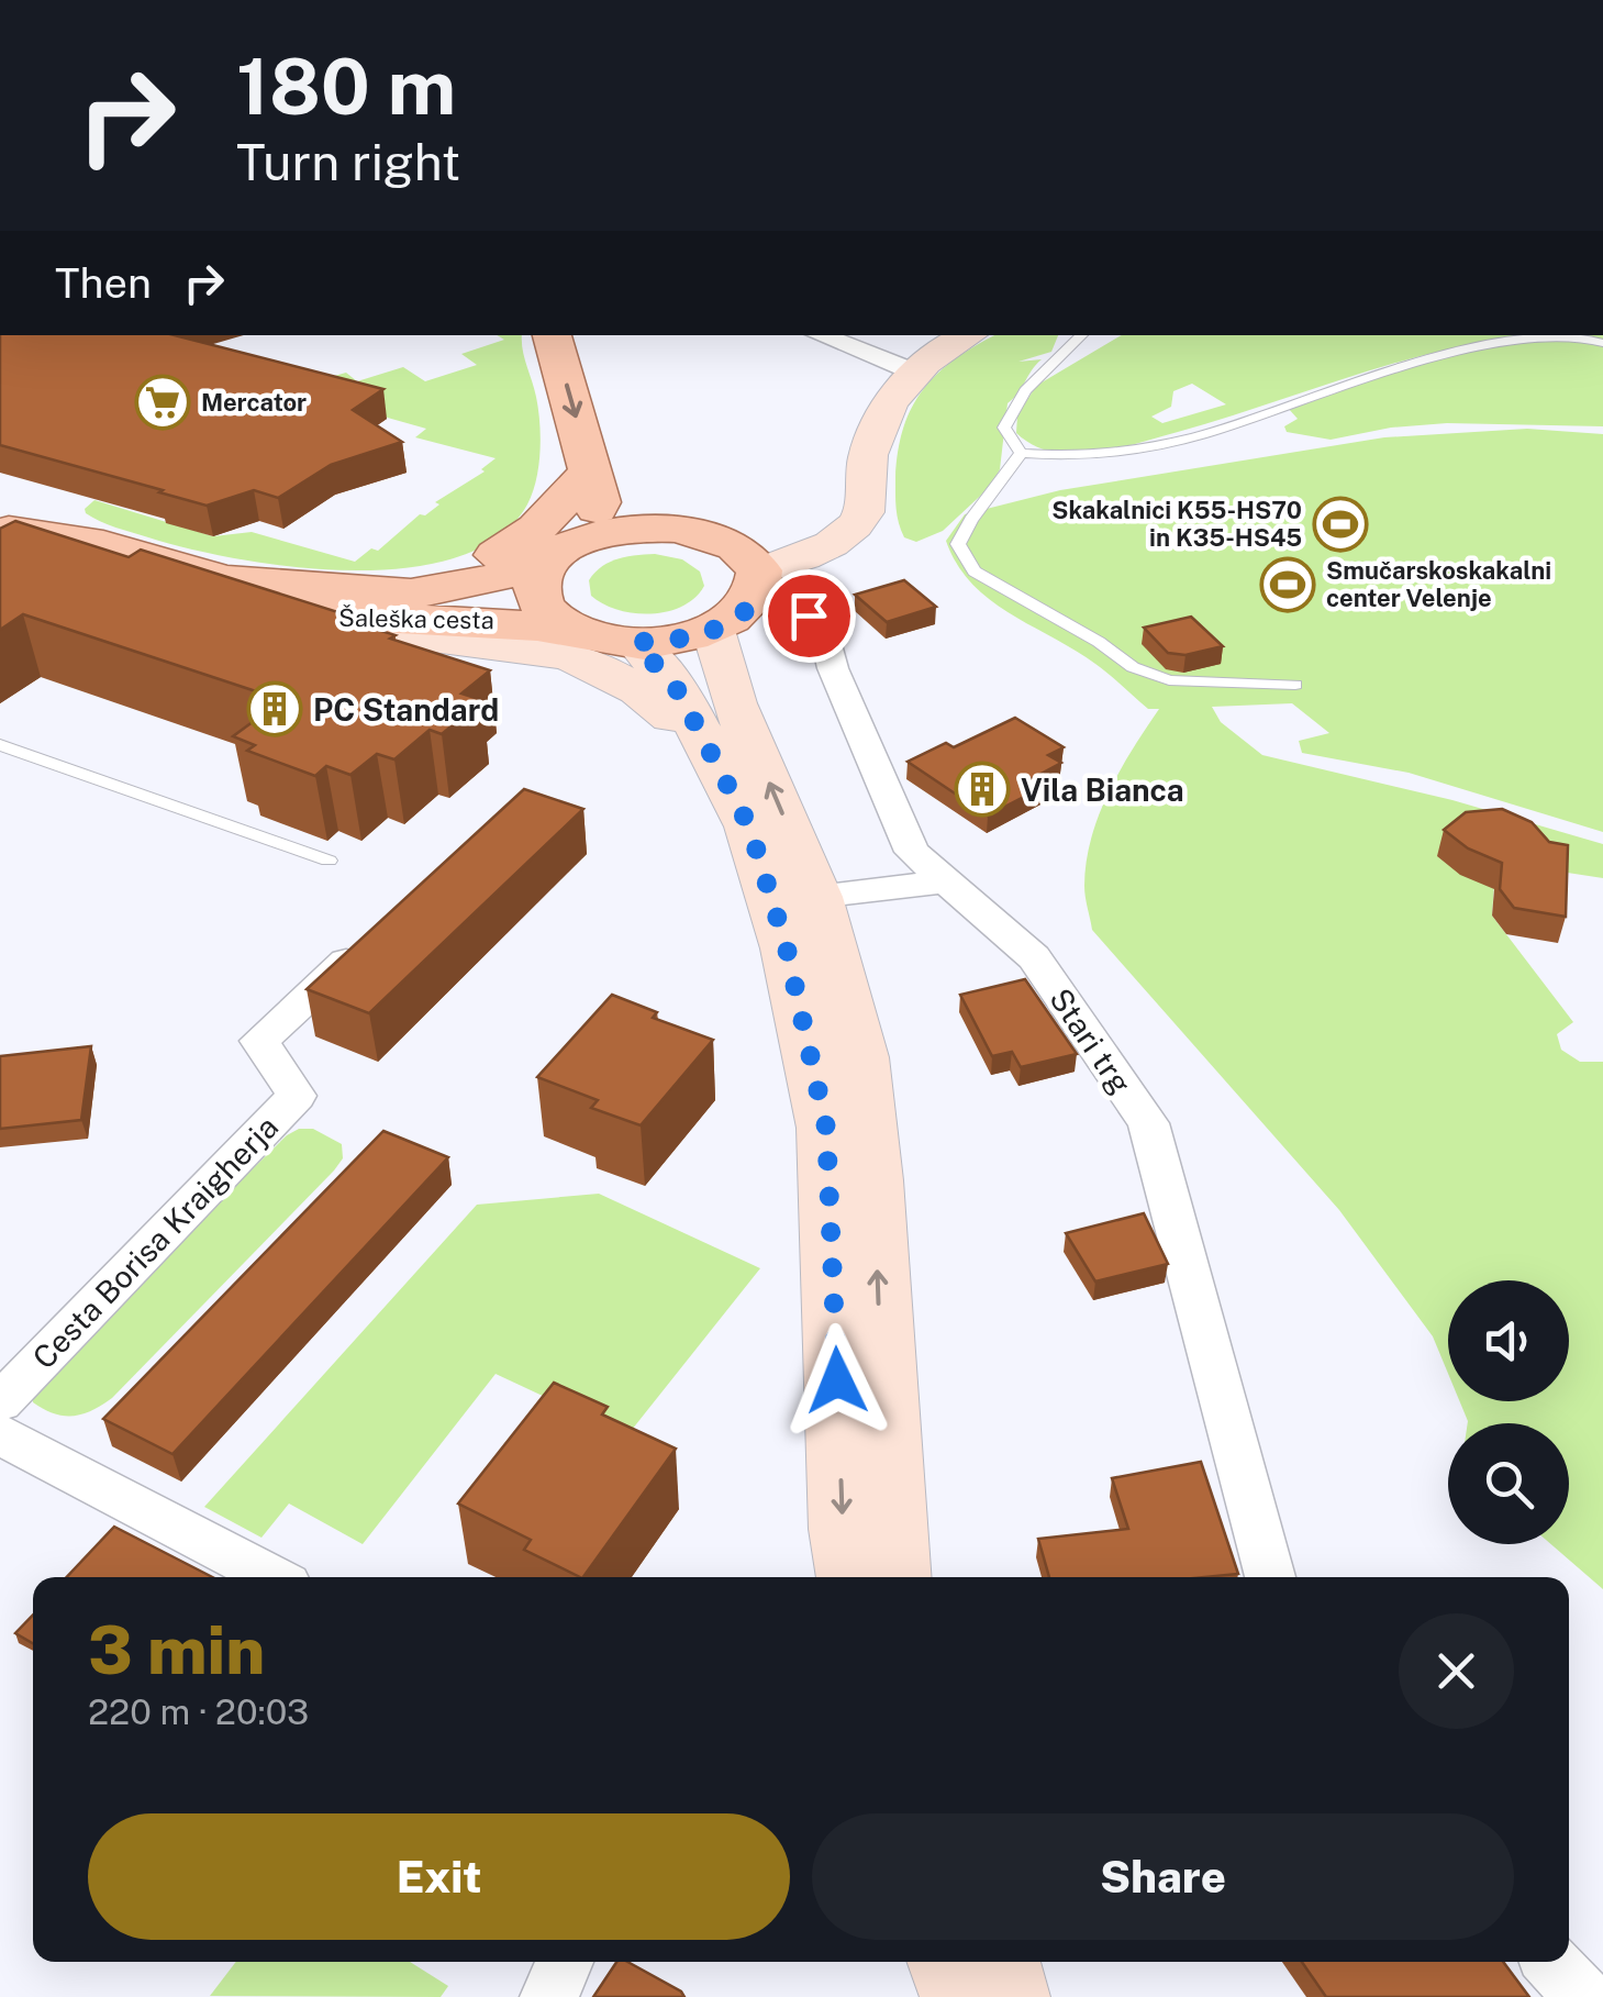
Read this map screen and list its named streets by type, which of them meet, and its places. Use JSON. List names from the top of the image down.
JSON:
{
  "streets": {
    "main road": ["Šaleška cesta"],
    "street": ["Stari trg", "Cesta Borisa Kraigherja"]
  },
  "places": {
    "supermarket": ["Mercator"],
    "sports": ["Skakalnici K55-HS70 in K35-HS45", "Smučarskoskakalni center Velenje"],
    "building": ["PC Standard", "Vila Bianca"]
  },
  "page": {
    "turn": ["180 m", "Turn right"],
    "then": "Then",
    "heading": ["3 min", "220 m · 20:03"],
    "buttons": ["Exit", "Share"]
  }
}
